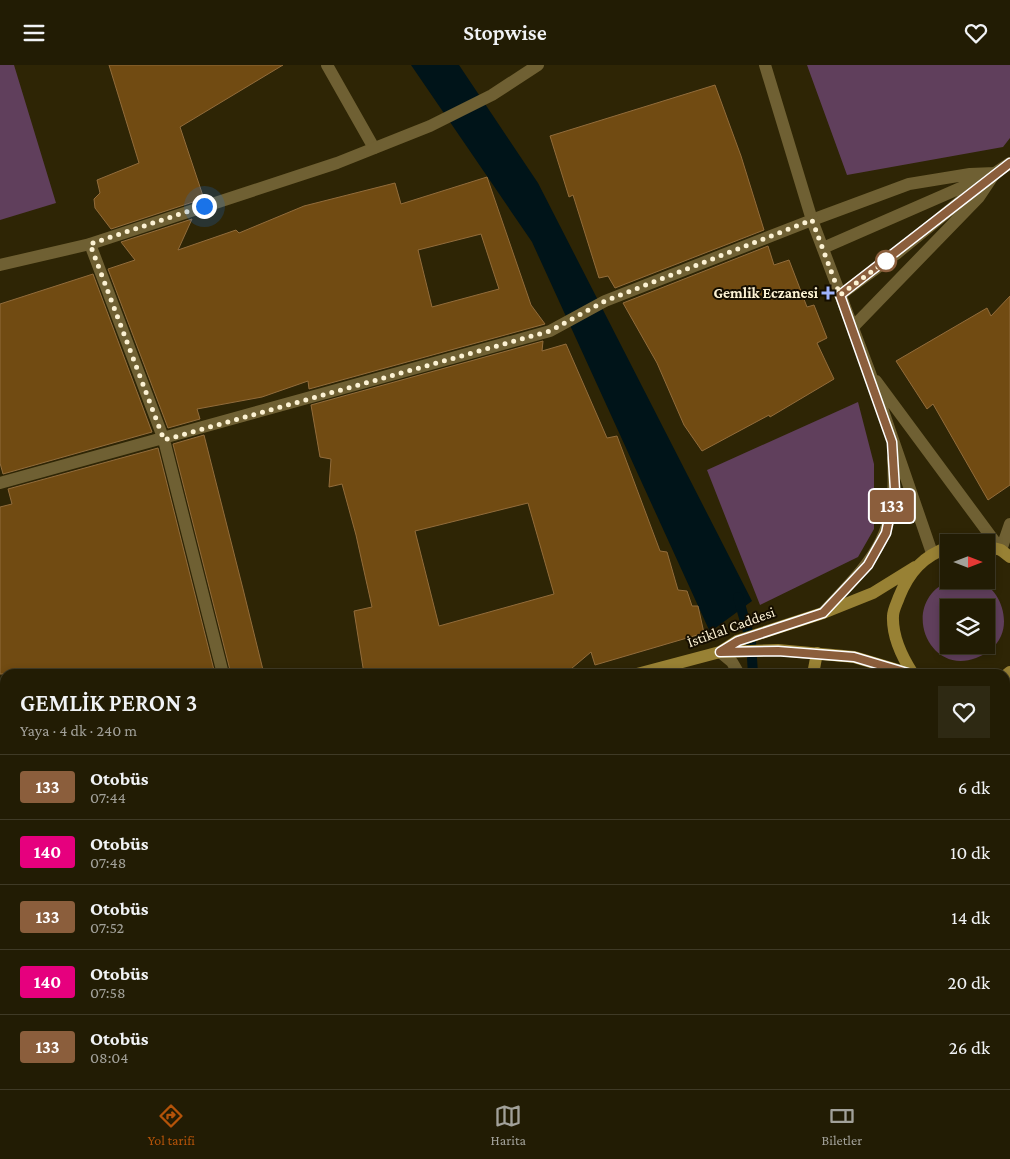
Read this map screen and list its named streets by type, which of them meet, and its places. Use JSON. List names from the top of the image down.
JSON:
{
  "streets": {
    "main road": ["İstiklal Caddesi"]
  },
  "places": {
    "health": ["Gemlik Eczanesi"]
  },
  "lines": ["bus line 133"],
  "north": "right",
  "page": {
    "header": "Stopwise",
    "on_map": "133",
    "heading": ["GEMLİK PERON 3", "Yaya · 4 dk · 240 m"],
    "list": [
      {
        "mark": "133",
        "name": "Otobüs",
        "note": "07:44",
        "value": "6 dk"
      },
      {
        "mark": "140",
        "name": "Otobüs",
        "note": "07:48",
        "value": "10 dk"
      },
      {
        "mark": "133",
        "name": "Otobüs",
        "note": "07:52",
        "value": "14 dk"
      },
      {
        "mark": "140",
        "name": "Otobüs",
        "note": "07:58",
        "value": "20 dk"
      },
      {
        "mark": "133",
        "name": "Otobüs",
        "note": "08:04",
        "value": "26 dk"
      }
    ],
    "tabs": ["Yol tarifi", "Harita", "Biletler"]
  }
}
